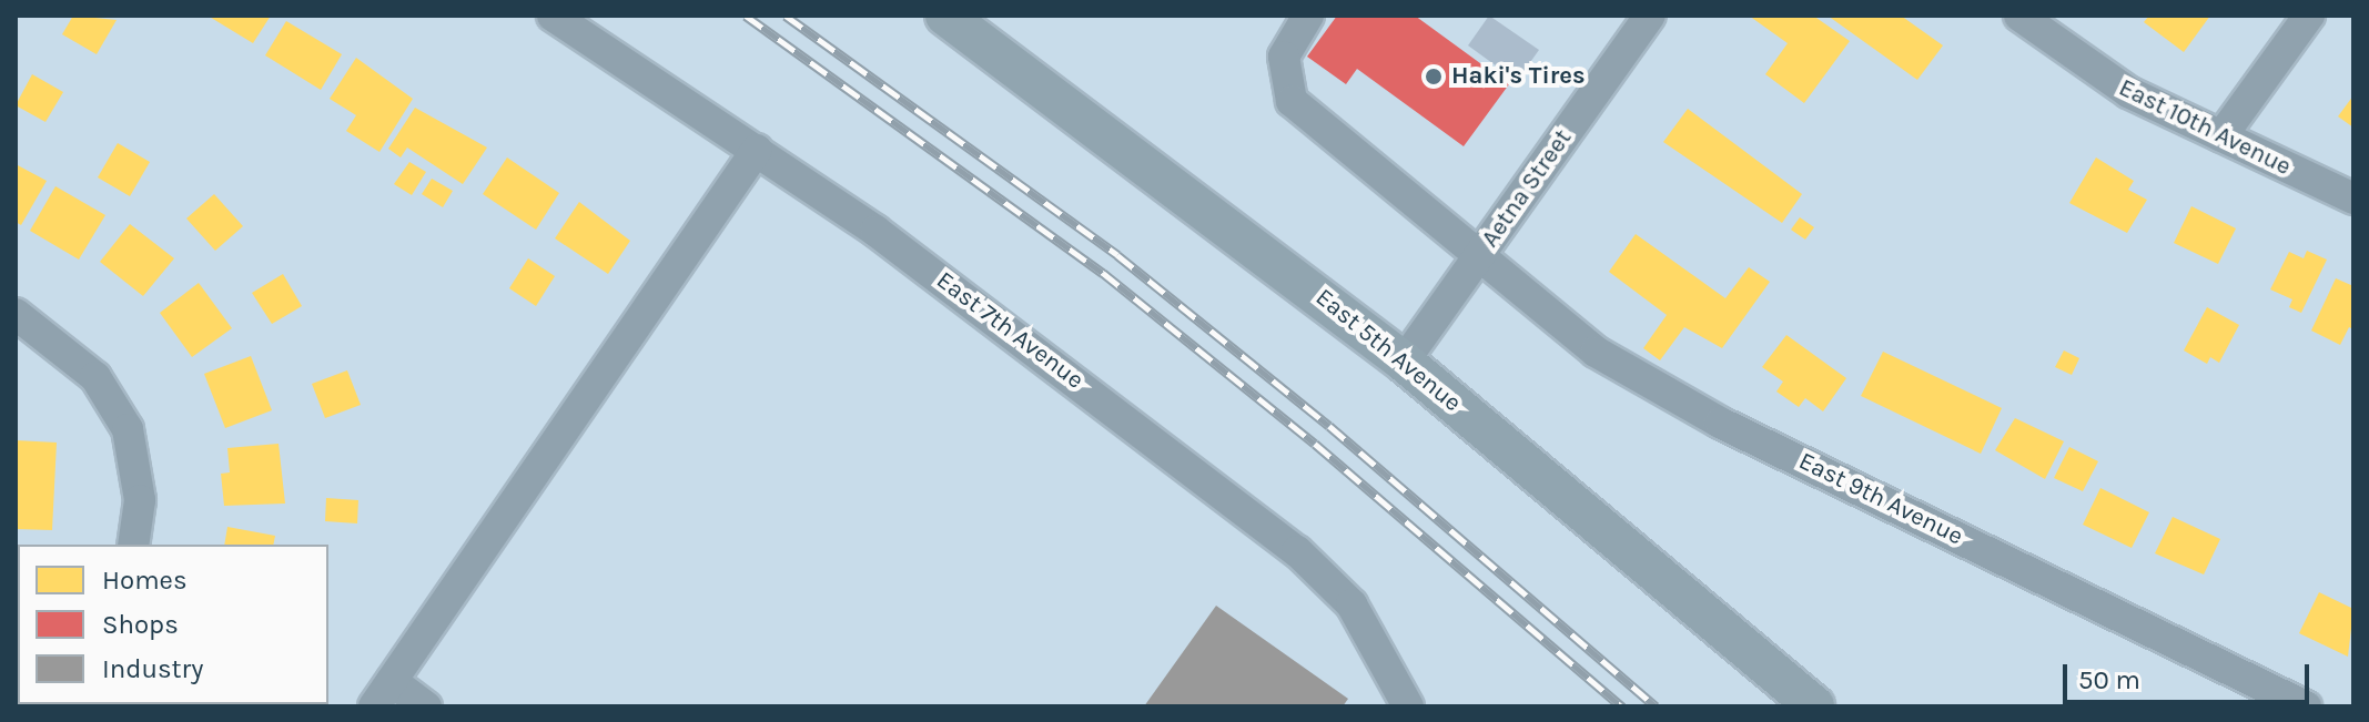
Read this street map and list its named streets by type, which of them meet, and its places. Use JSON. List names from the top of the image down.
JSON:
{
  "streets": {
    "main road": ["East 5th Avenue"],
    "street": [
      "East 10th Avenue",
      "Aetna Street",
      "East 7th Avenue",
      "East 9th Avenue"
    ]
  },
  "crossings": [
    ["Aetna Street", "East 5th Avenue"],
    ["Aetna Street", "East 9th Avenue"]
  ],
  "places": ["Haki's Tires"],
  "legend": ["Homes", "Shops", "Industry"],
  "scale_bar": "50 m"
}
